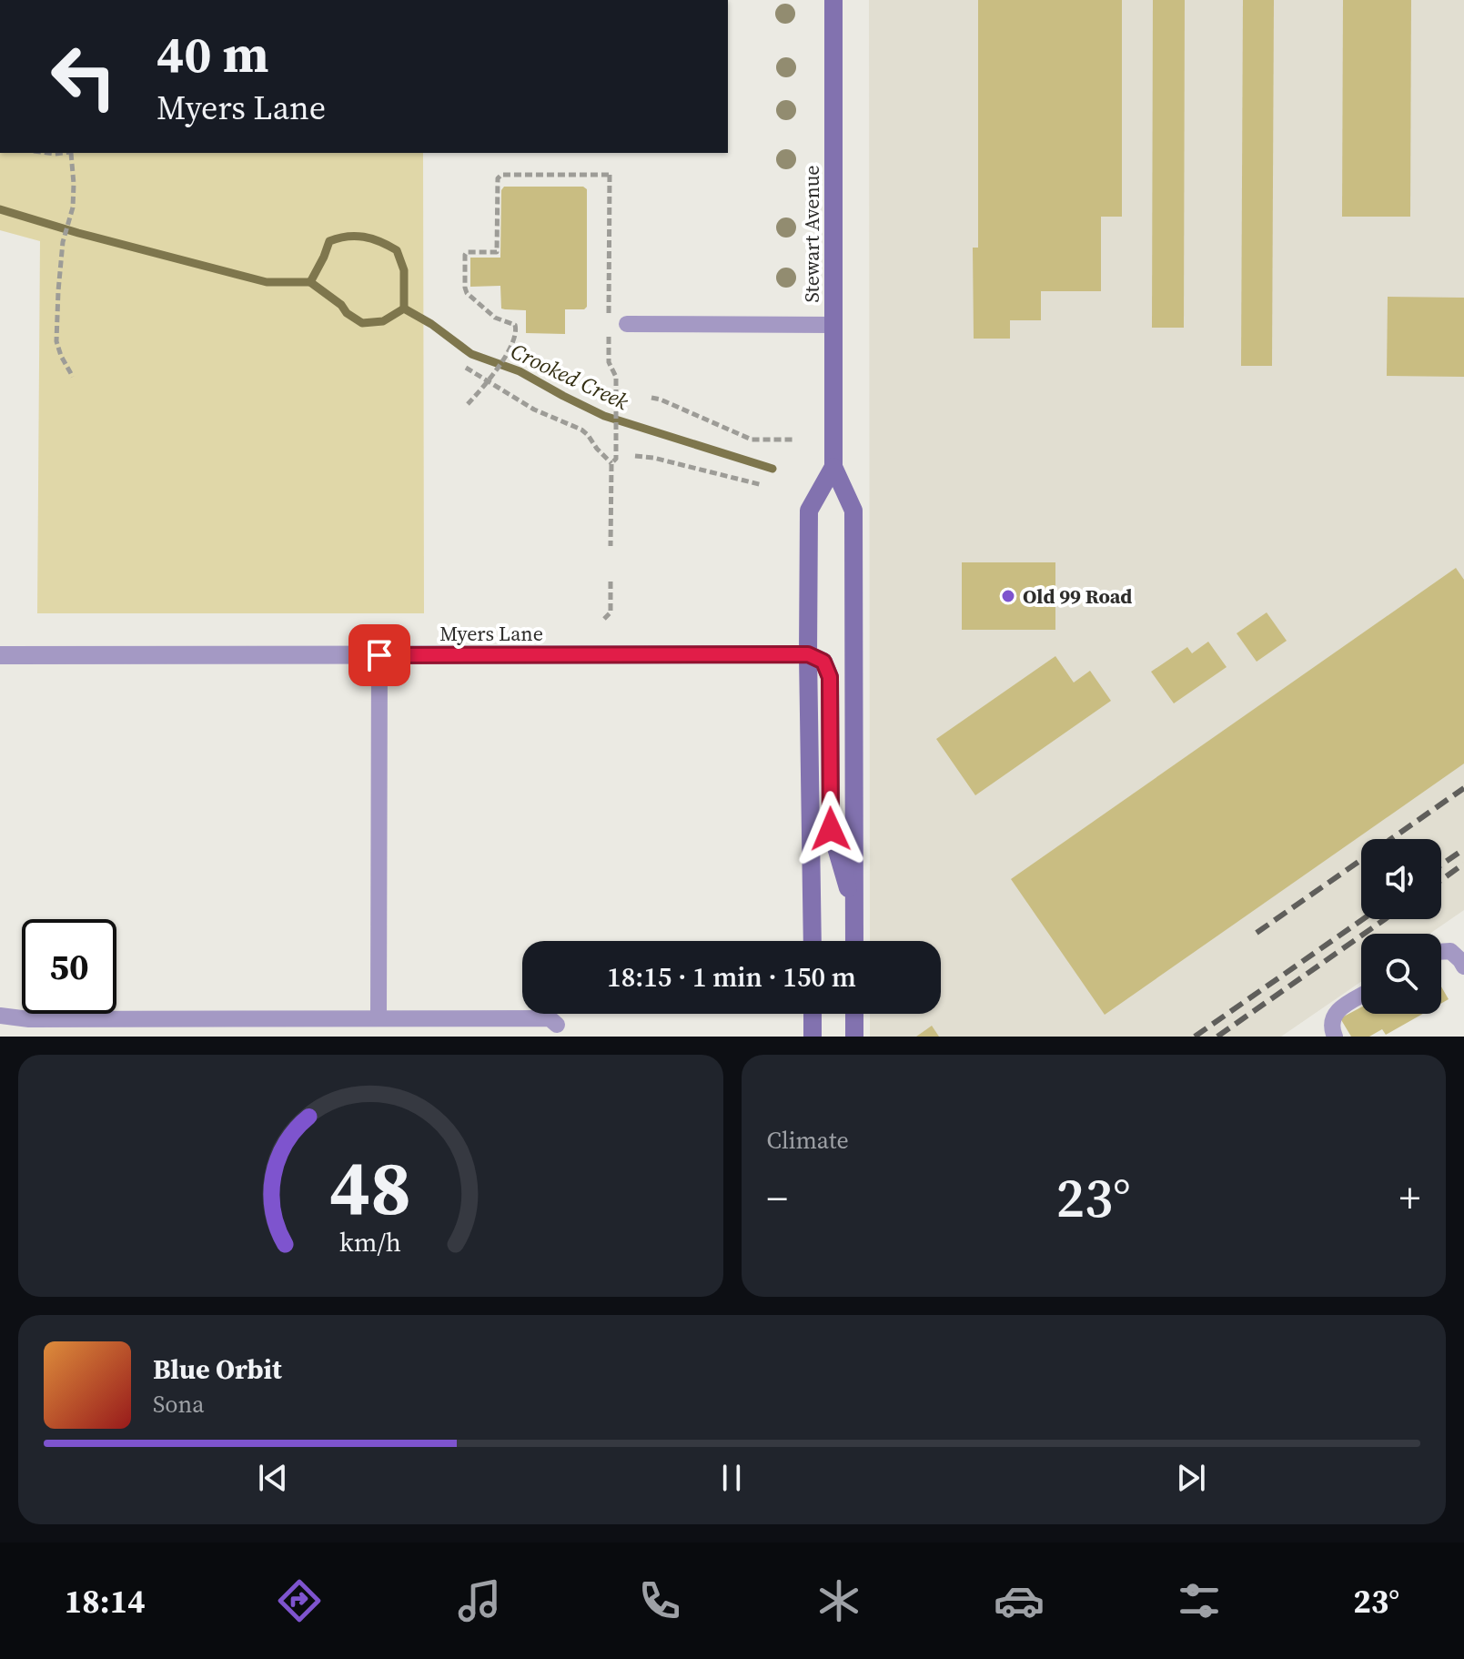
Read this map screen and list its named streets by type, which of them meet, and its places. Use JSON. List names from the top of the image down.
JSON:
{
  "streets": {
    "main road": ["Stewart Avenue"],
    "street": ["Myers Lane"]
  },
  "crossings": [
    ["Stewart Avenue", "Myers Lane"]
  ],
  "water": ["Crooked Creek"],
  "places": ["Old 99 Road"],
  "page": {
    "turn": ["40 m", "Myers Lane"],
    "limit": "50",
    "trip": "18:15 · 1 min · 150 m",
    "tile": "Climate",
    "heat": ["−", "23°", "+"],
    "song": ["Blue Orbit", "Sona"],
    "tabs": ["18:14", "23°"],
    "gauge": ["48", "km/h"]
  }
}
